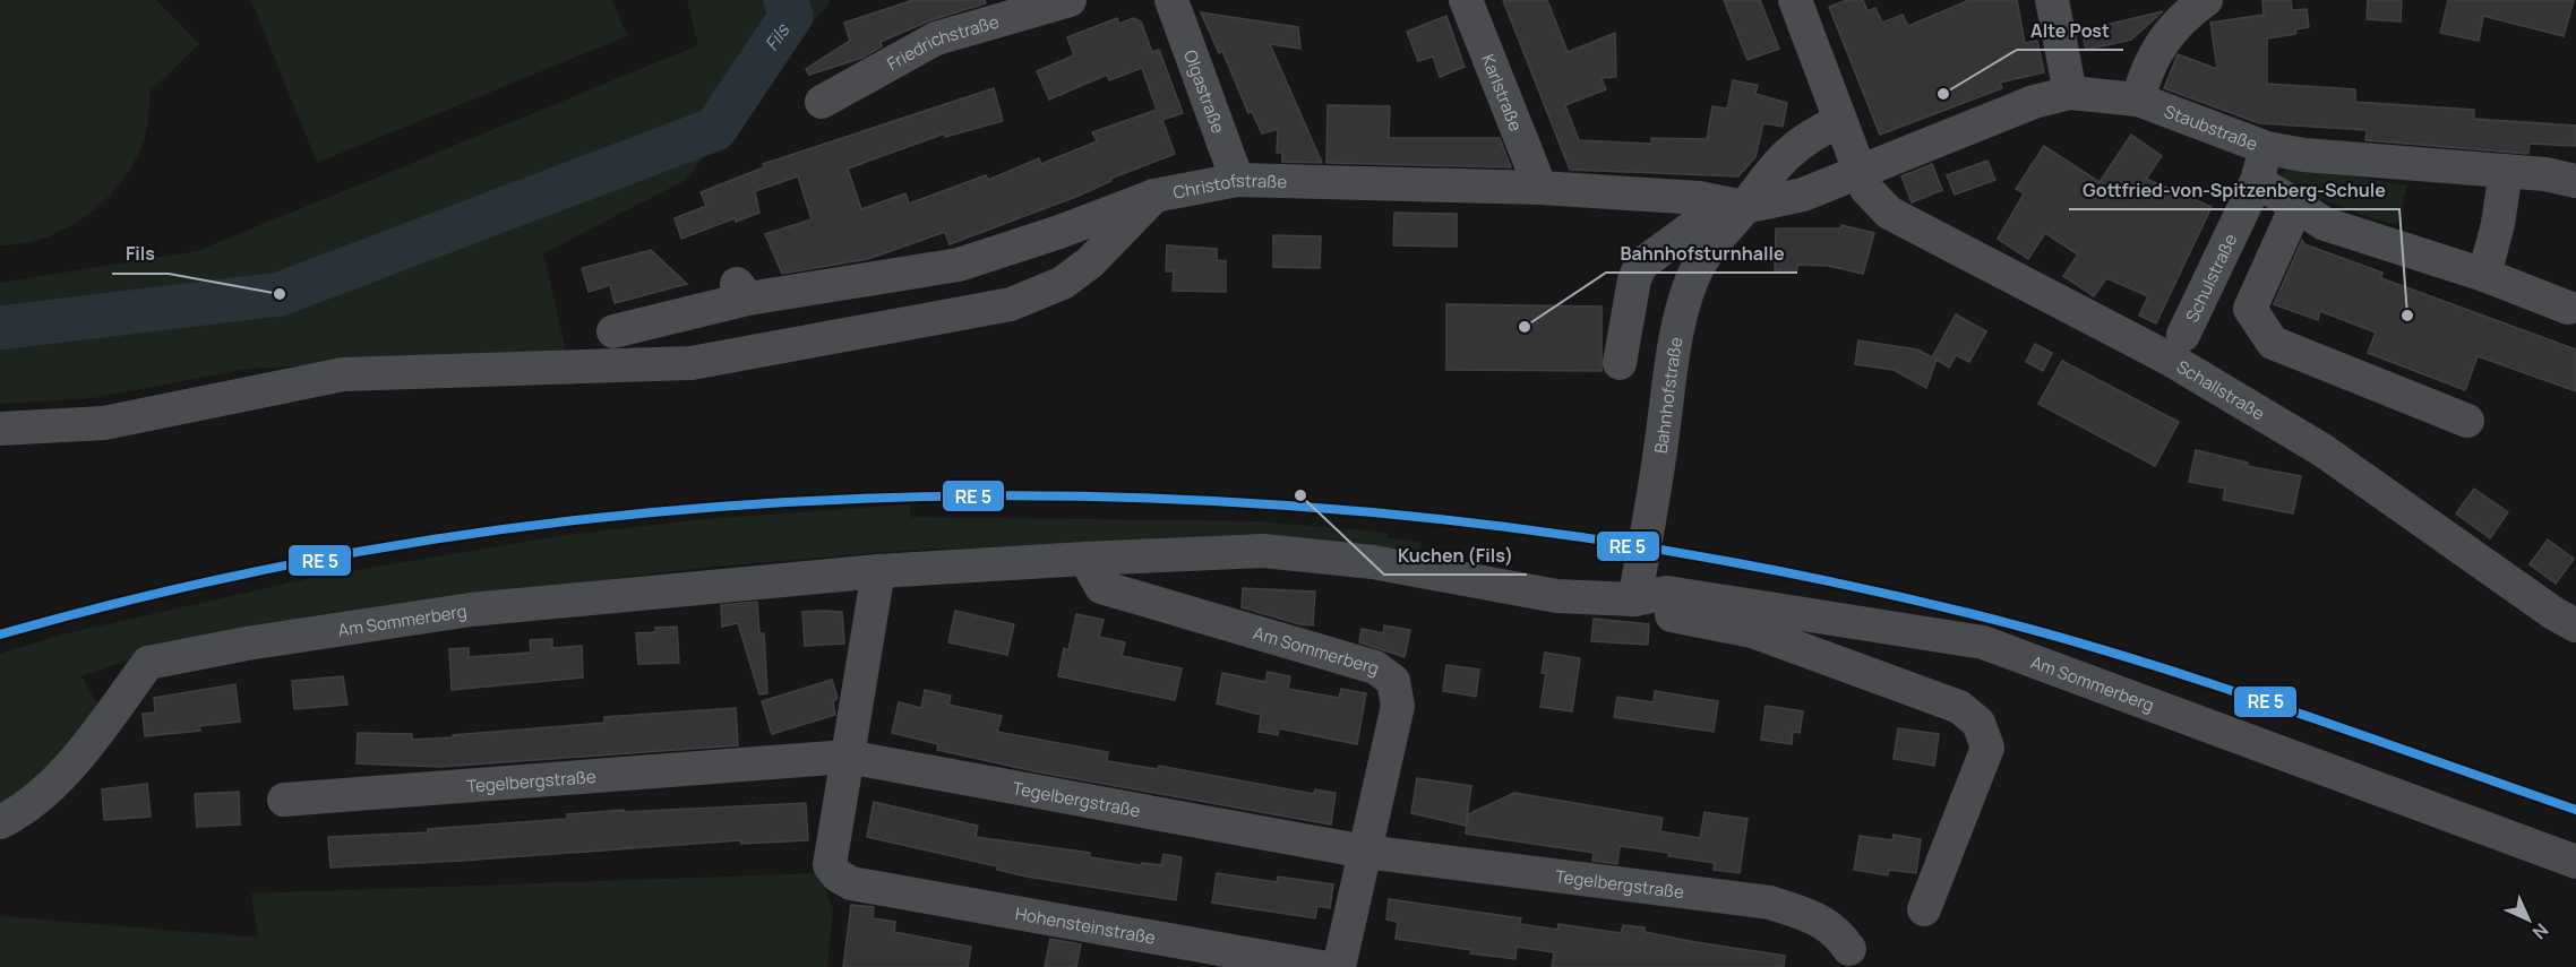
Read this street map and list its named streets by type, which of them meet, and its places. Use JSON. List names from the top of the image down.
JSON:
{
  "streets": {
    "street": [
      "Friedrichstraße",
      "Olgastraße",
      "Karlstraße",
      "Staubstraße",
      "Christofstraße",
      "Schulstraße",
      "Schallstraße",
      "Bahnhofstraße",
      "Am Sommerberg",
      "Tegelbergstraße",
      "Hohensteinstraße"
    ]
  },
  "crossings": [
    ["Olgastraße", "Christofstraße"],
    ["Karlstraße", "Christofstraße"],
    ["Staubstraße", "Schulstraße"],
    ["Staubstraße", "Schallstraße"],
    ["Christofstraße", "Bahnhofstraße"],
    ["Bahnhofstraße", "Am Sommerberg"],
    ["Am Sommerberg", "Tegelbergstraße"],
    ["Tegelbergstraße", "Hohensteinstraße"]
  ],
  "water": ["Fils"],
  "places": [
    "Alte Post",
    "Fils",
    "Gottfried-von-Spitzenberg-Schule",
    "Bahnhofsturnhalle",
    "Kuchen (Fils)"
  ],
  "north": "bottom right"
}
